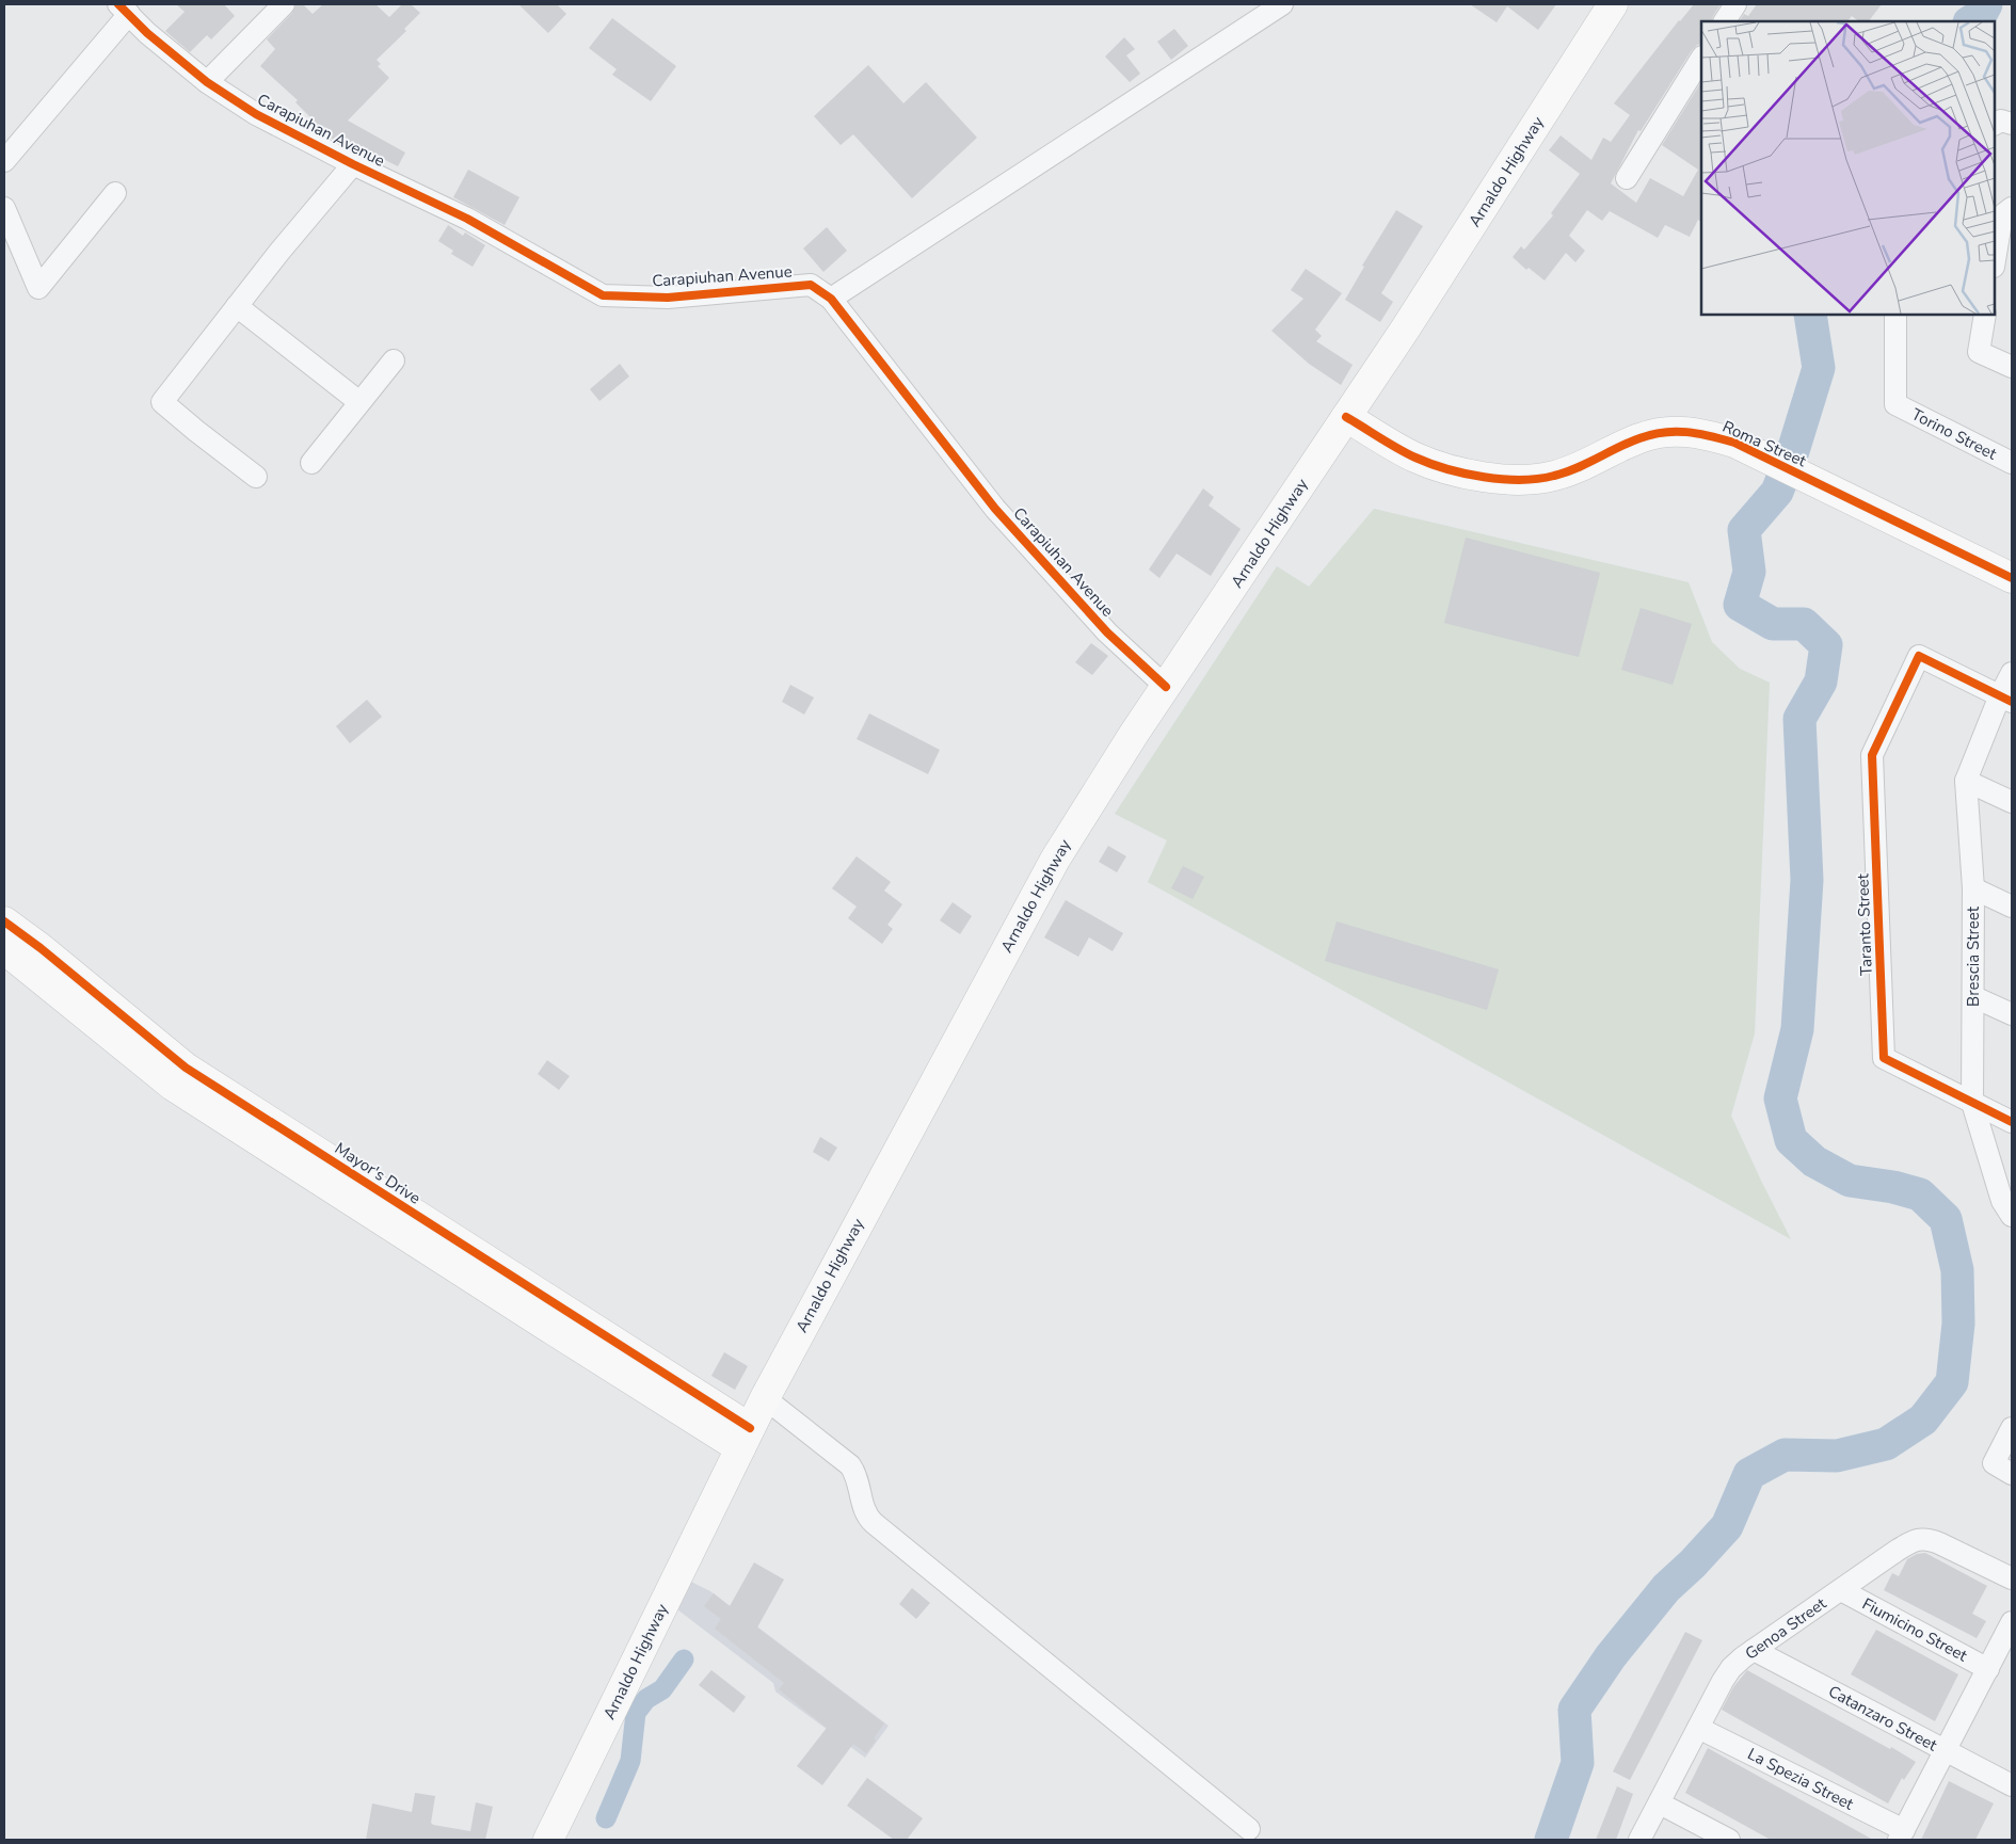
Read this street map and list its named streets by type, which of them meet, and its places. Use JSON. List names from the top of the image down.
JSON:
{
  "streets": {
    "main road": ["Arnaldo Highway", "Roma Street"],
    "street": [
      "Carapiuhan Avenue",
      "Torino Street",
      "Taranto Street",
      "Brescia Street",
      "Genoa Street",
      "Fiumicino Street",
      "Catanzaro Street",
      "La Spezia Street"
    ],
    "cycle path": ["Mayor's Drive"]
  },
  "crossings": [
    ["Carapiuhan Avenue", "Arnaldo Highway"],
    ["Arnaldo Highway", "Roma Street"],
    ["Taranto Street", "Brescia Street"],
    ["Genoa Street", "Fiumicino Street"],
    ["Genoa Street", "Catanzaro Street"],
    ["Genoa Street", "La Spezia Street"]
  ]
}
